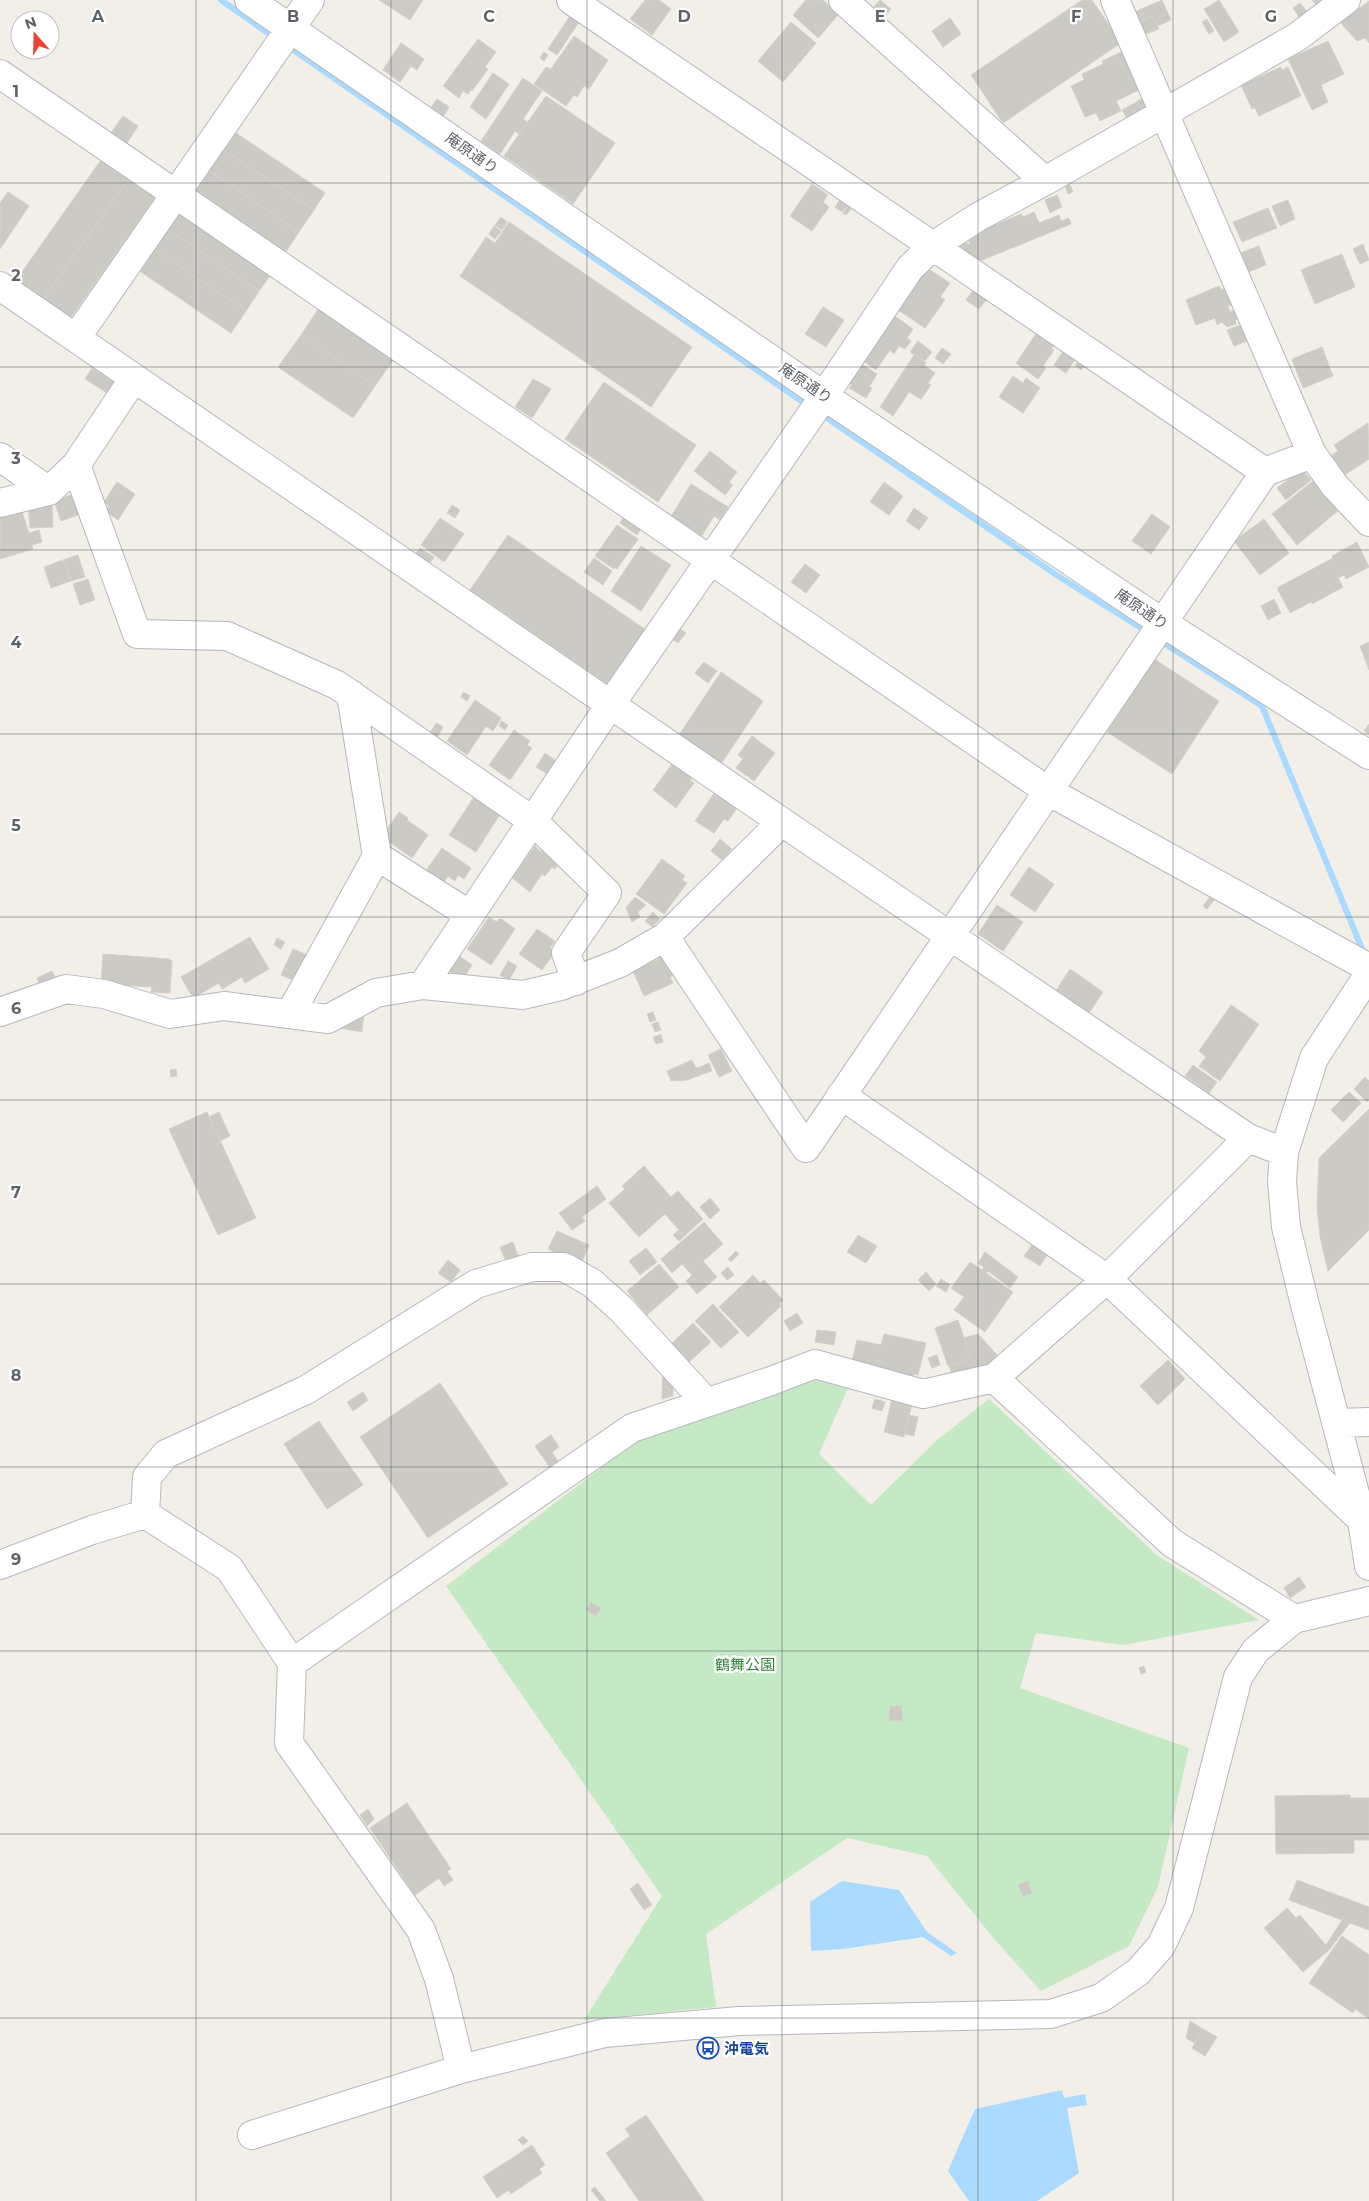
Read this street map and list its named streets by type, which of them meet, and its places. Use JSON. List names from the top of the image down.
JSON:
{
  "streets": {
    "street": ["庵原通り"]
  },
  "parks": ["鶴舞公園"],
  "places": {
    "bus stop": ["沖電気"]
  },
  "north": "top",
  "grid": {
    "columns": [
      "A",
      "B",
      "C",
      "D",
      "E",
      "F",
      "G"
    ],
    "rows": [
      "1",
      "2",
      "3",
      "4",
      "5",
      "6",
      "7",
      "8",
      "9"
    ]
  }
}
